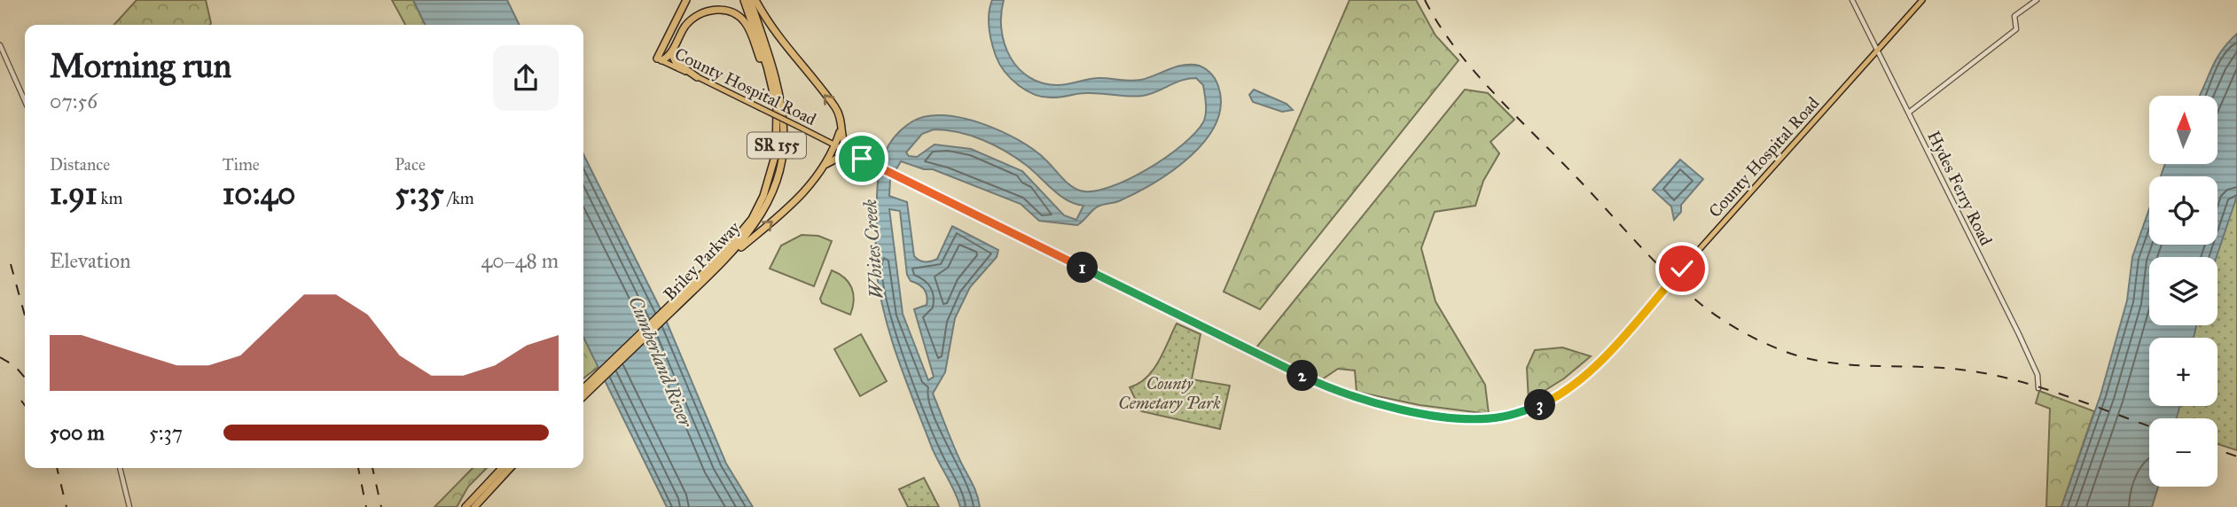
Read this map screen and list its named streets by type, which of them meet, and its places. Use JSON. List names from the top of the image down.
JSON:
{
  "streets": {
    "highway": ["SR 155", "Briley Parkway"],
    "main road": ["County Hospital Road"],
    "street": ["Hydes Ferry Road"]
  },
  "crossings": [
    ["County Hospital Road", "Hydes Ferry Road"]
  ],
  "water": ["Whites Creek", "Cumberland River"],
  "parks": ["County Cemetary Park"],
  "north": "top",
  "page": {
    "heading": ["Morning run", "07:56"],
    "map_buttons": ["+", "−"],
    "stats": [
      ["Distance", "1.91 km"],
      ["Time", "10:40"],
      ["Pace", "5:35 /km"]
    ],
    "chart": ["Elevation", "40–48 m"],
    "pins": ["1", "2", "3"],
    "list": [
      {
        "name": "500 m",
        "note": "5:37"
      }
    ]
  }
}
